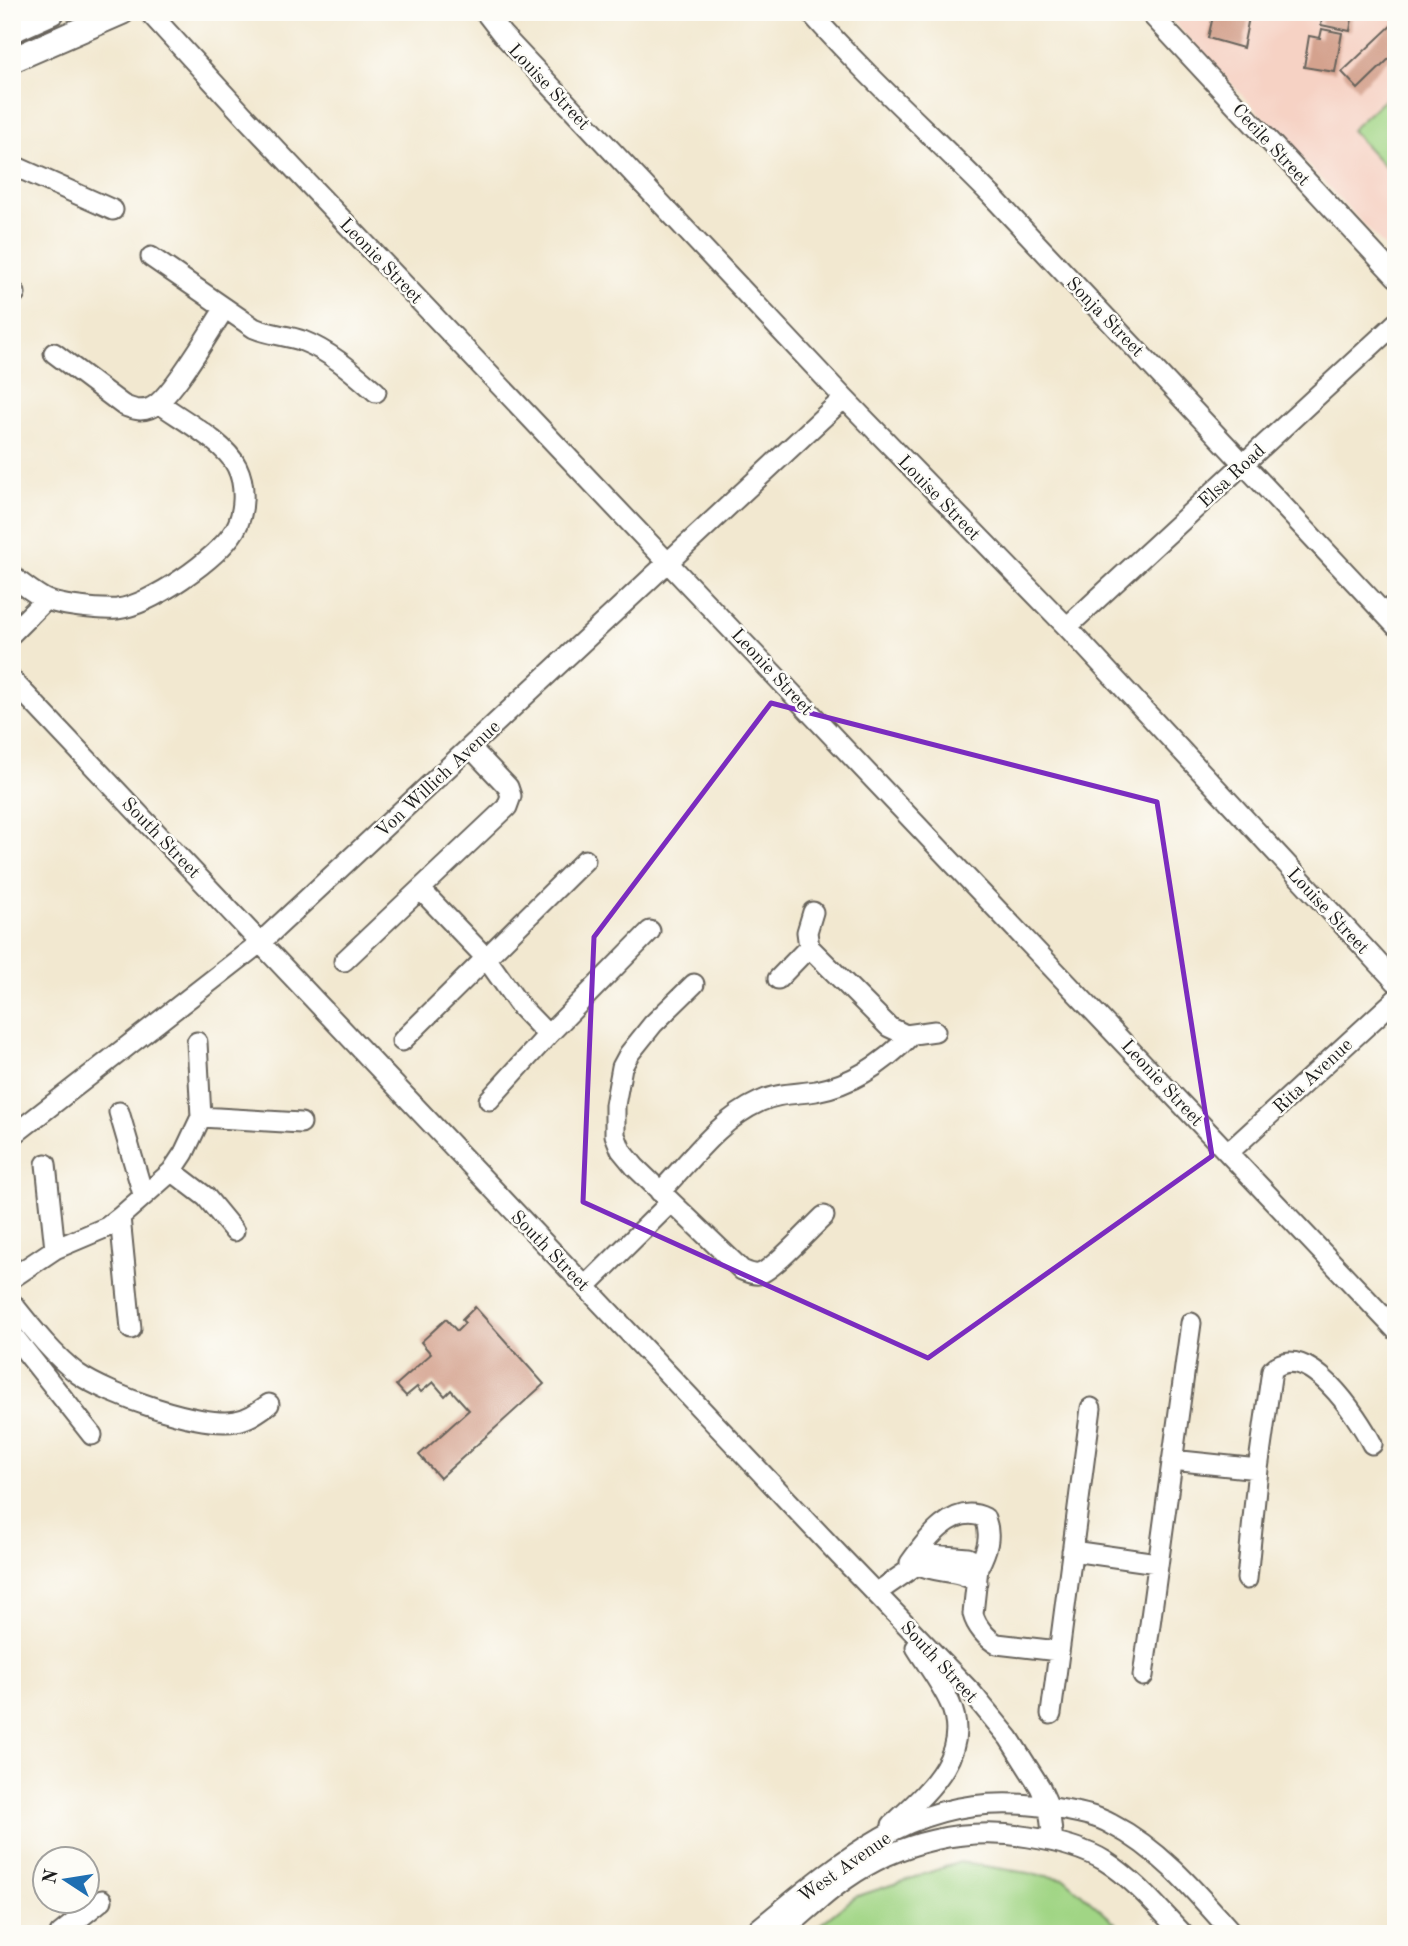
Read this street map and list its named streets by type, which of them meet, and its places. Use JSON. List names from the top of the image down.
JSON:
{
  "streets": {
    "street": [
      "Louise Street",
      "Cecile Street",
      "Leonie Street",
      "Sonja Street",
      "Elsa Road",
      "Von Willich Avenue",
      "South Street",
      "Rita Avenue",
      "West Avenue"
    ]
  },
  "crossings": [
    ["Louise Street", "Elsa Road"],
    ["Louise Street", "Von Willich Avenue"],
    ["Leonie Street", "Von Willich Avenue"],
    ["Leonie Street", "Rita Avenue"],
    ["Sonja Street", "Elsa Road"],
    ["Von Willich Avenue", "South Street"],
    ["South Street", "West Avenue"]
  ],
  "north": "left"
}
